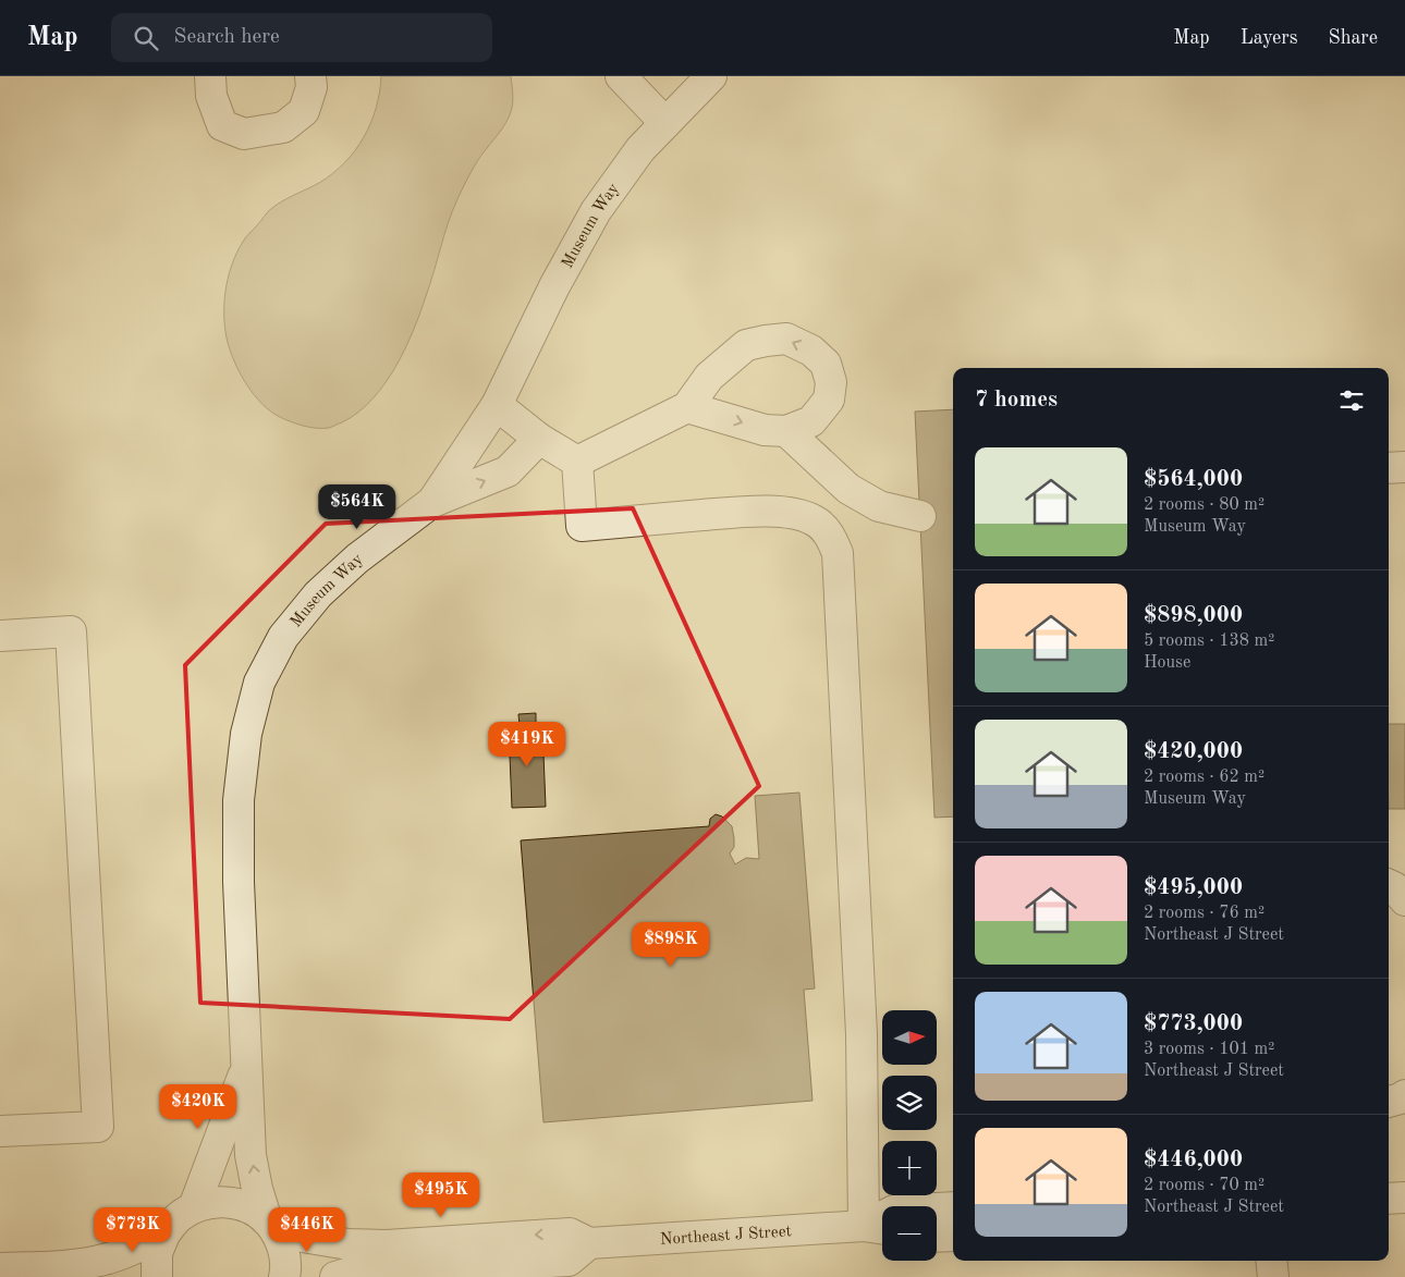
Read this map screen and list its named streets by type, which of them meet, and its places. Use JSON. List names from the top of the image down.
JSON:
{
  "streets": {
    "street": ["Museum Way", "Northeast J Street"]
  },
  "crossings": [
    ["Museum Way", "Northeast J Street"]
  ],
  "north": "right",
  "page": {
    "header": "Map",
    "search": "Search here",
    "nav": ["Map", "Layers", "Share"],
    "heading": "7 homes",
    "list": [
      {
        "name": "$564,000",
        "note": "2 rooms · 80 m² · Museum Way"
      },
      {
        "name": "$898,000",
        "note": "5 rooms · 138 m² · House"
      },
      {
        "name": "$420,000",
        "note": "2 rooms · 62 m² · Museum Way"
      },
      {
        "name": "$495,000",
        "note": "2 rooms · 76 m² · Northeast J Street"
      },
      {
        "name": "$773,000",
        "note": "3 rooms · 101 m² · Northeast J Street"
      },
      {
        "name": "$446,000",
        "note": "2 rooms · 70 m² · Northeast J Street"
      }
    ],
    "price": [
      "$564K",
      "$419K",
      "$898K",
      "$420K",
      "$495K",
      "$773K",
      "$446K"
    ],
    "map_buttons": ["+", "−"]
  }
}
